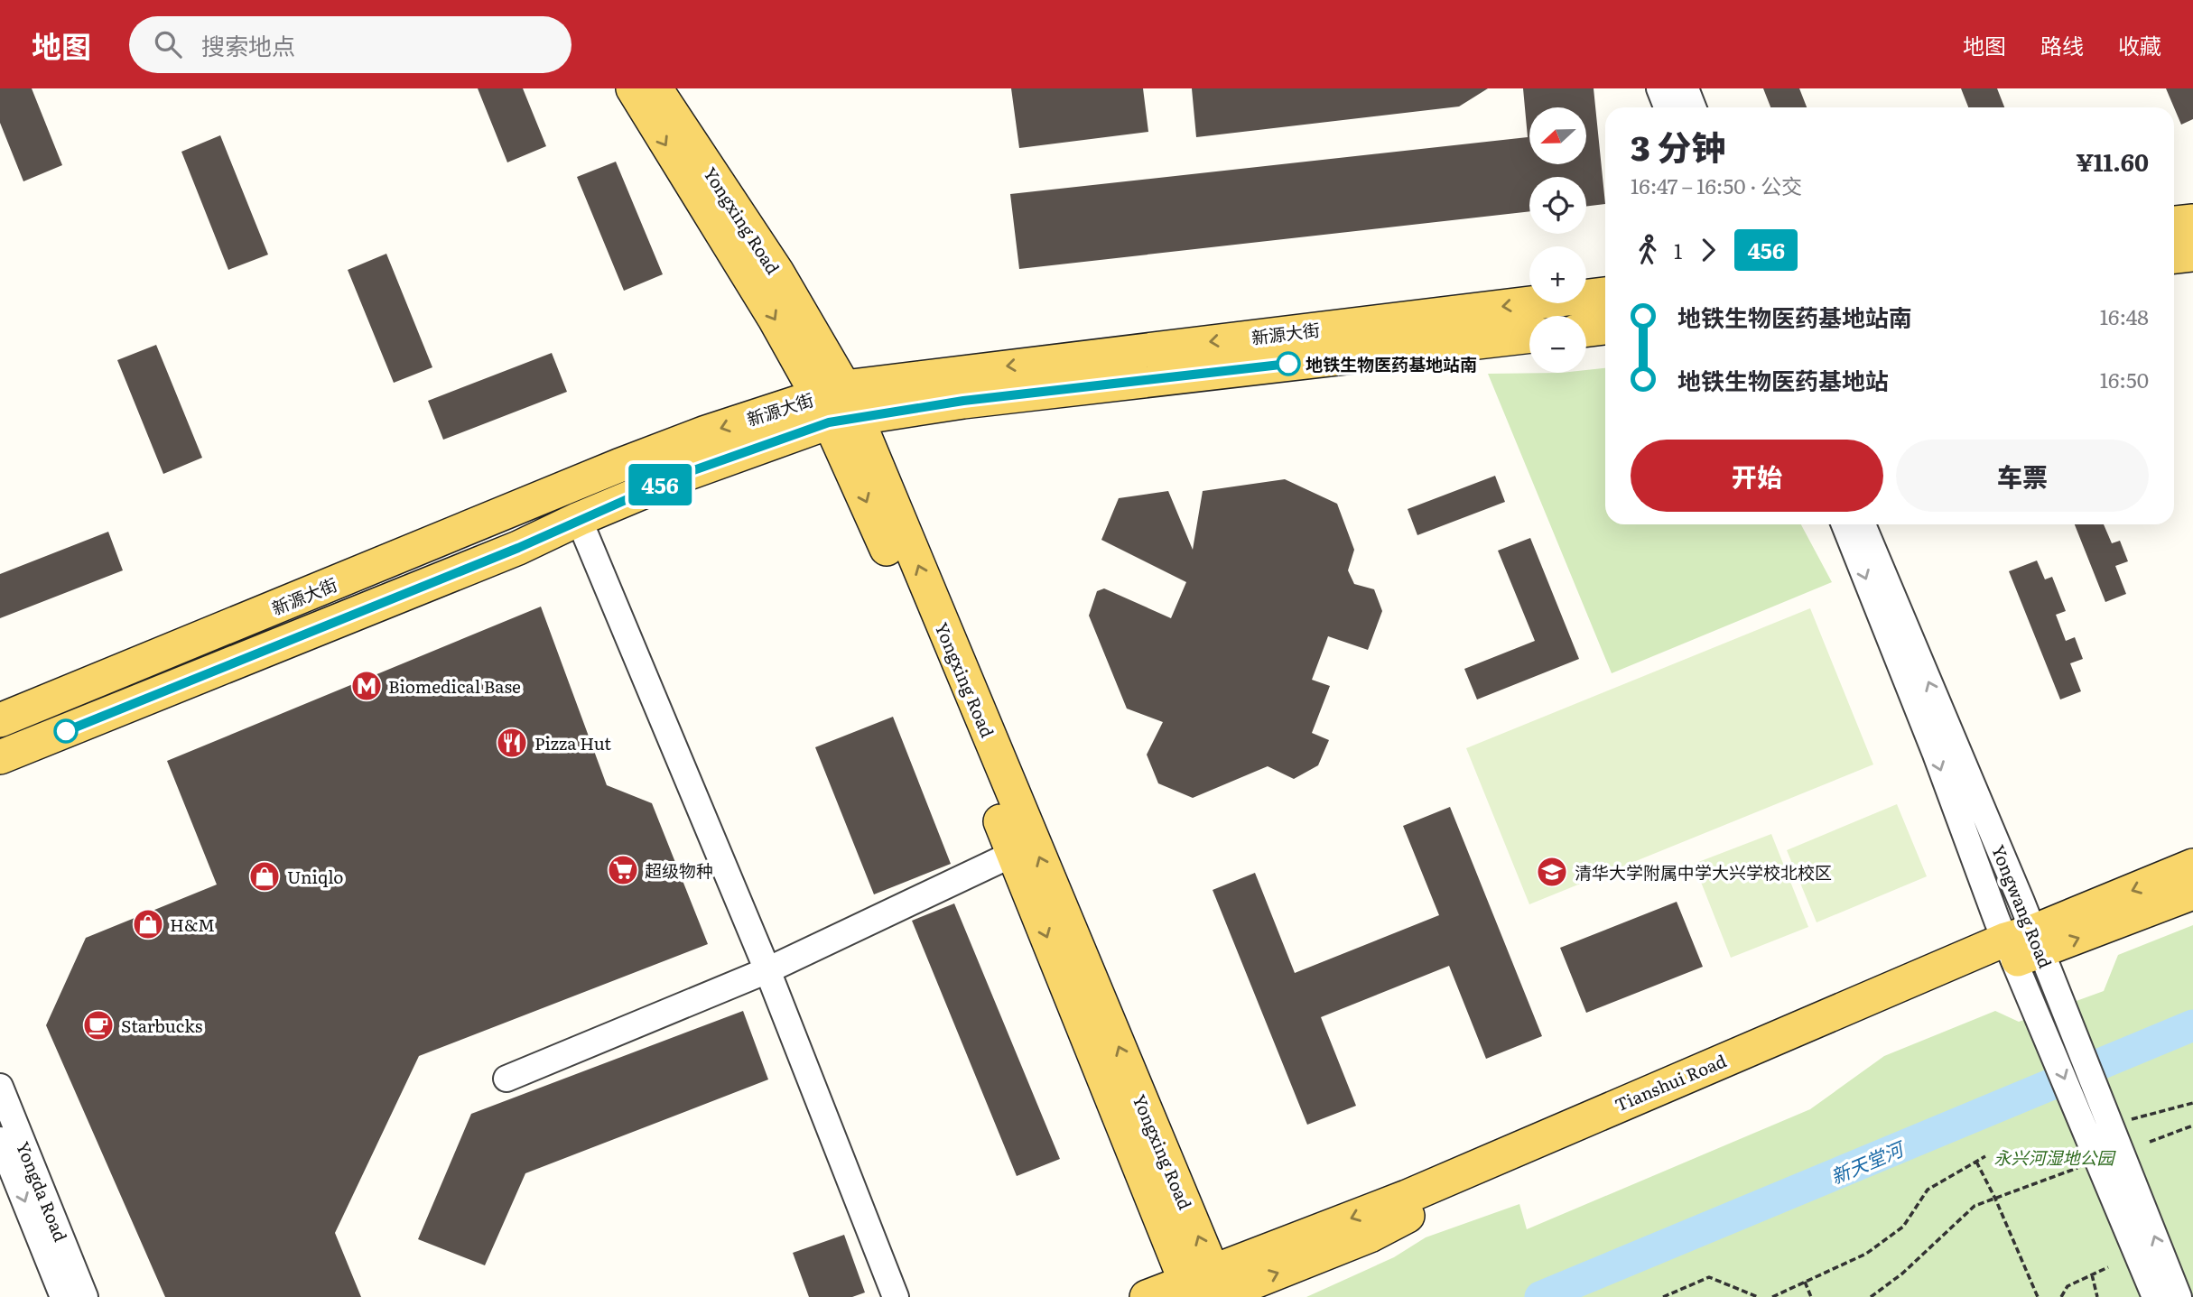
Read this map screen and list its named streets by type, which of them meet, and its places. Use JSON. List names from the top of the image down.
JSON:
{
  "streets": {
    "main road": ["Yongxing Road", "新源大街", "Tianshui Road"],
    "street": ["Yongwang Road", "Yongda Road"]
  },
  "crossings": [
    ["Yongxing Road", "新源大街"],
    ["Yongxing Road", "Tianshui Road"],
    ["Yongwang Road", "Tianshui Road"]
  ],
  "water": ["新天堂河"],
  "parks": ["永兴河湿地公园"],
  "places": {
    "other": ["地铁生物医药基地站南"],
    "metro station": ["Biomedical Base"],
    "restaurant": ["Pizza Hut"],
    "supermarket": ["超级物种"],
    "school or university": ["清华大学附属中学大兴学校北校区"],
    "shop": ["Uniqlo", "H&M"],
    "cafe": ["Starbucks"]
  },
  "lines": ["bus line 456"],
  "north": "left",
  "page": {
    "header": "地图",
    "search": "搜索地点",
    "nav": ["地图", "路线", "收藏"],
    "on_map": "456",
    "map_buttons": ["+", "−"],
    "heading": ["3 分钟", "16:47 – 16:50 · 公交", "¥11.60"],
    "legs": ["1", "456"],
    "list": [
      {
        "name": "地铁生物医药基地站南",
        "value": "16:48"
      },
      {
        "name": "地铁生物医药基地站",
        "value": "16:50"
      }
    ],
    "buttons": ["开始", "车票"]
  }
}
